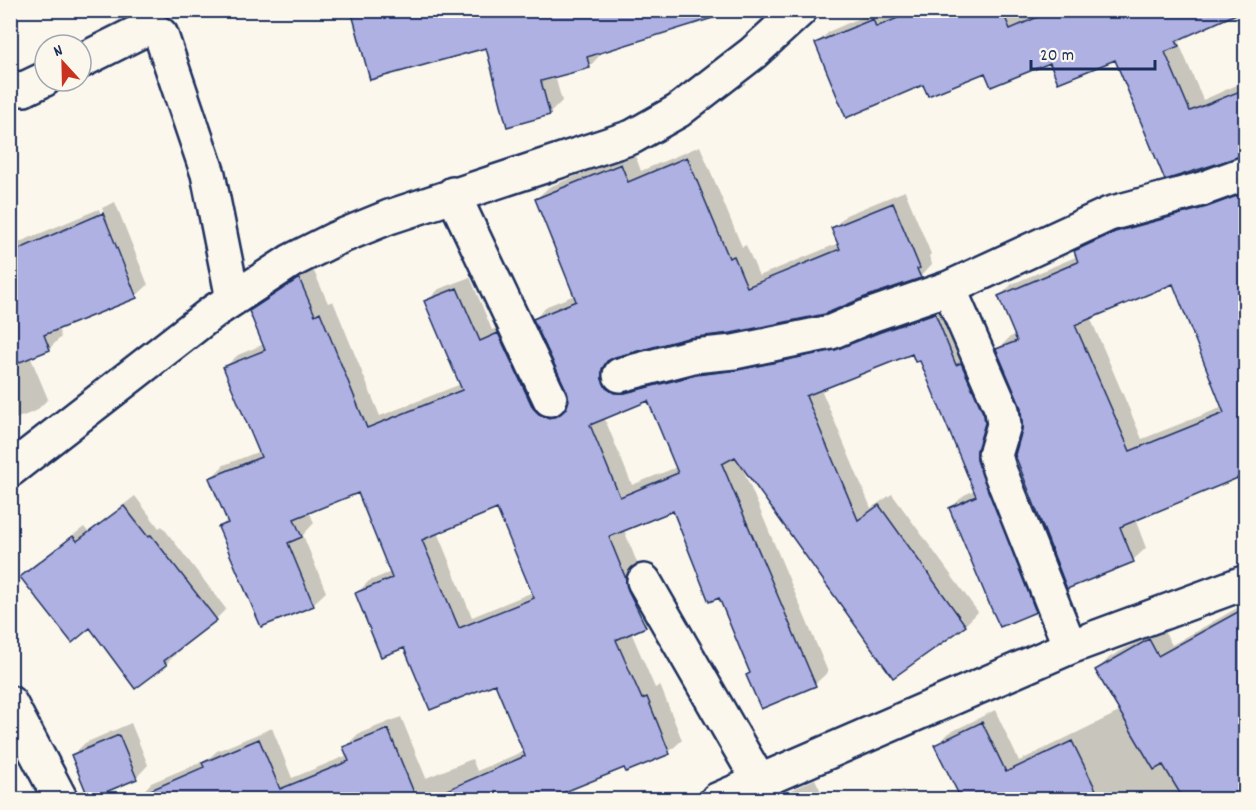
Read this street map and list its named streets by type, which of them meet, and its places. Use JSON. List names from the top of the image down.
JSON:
{
  "scale_bar": "20 m",
  "north": "top"
}
